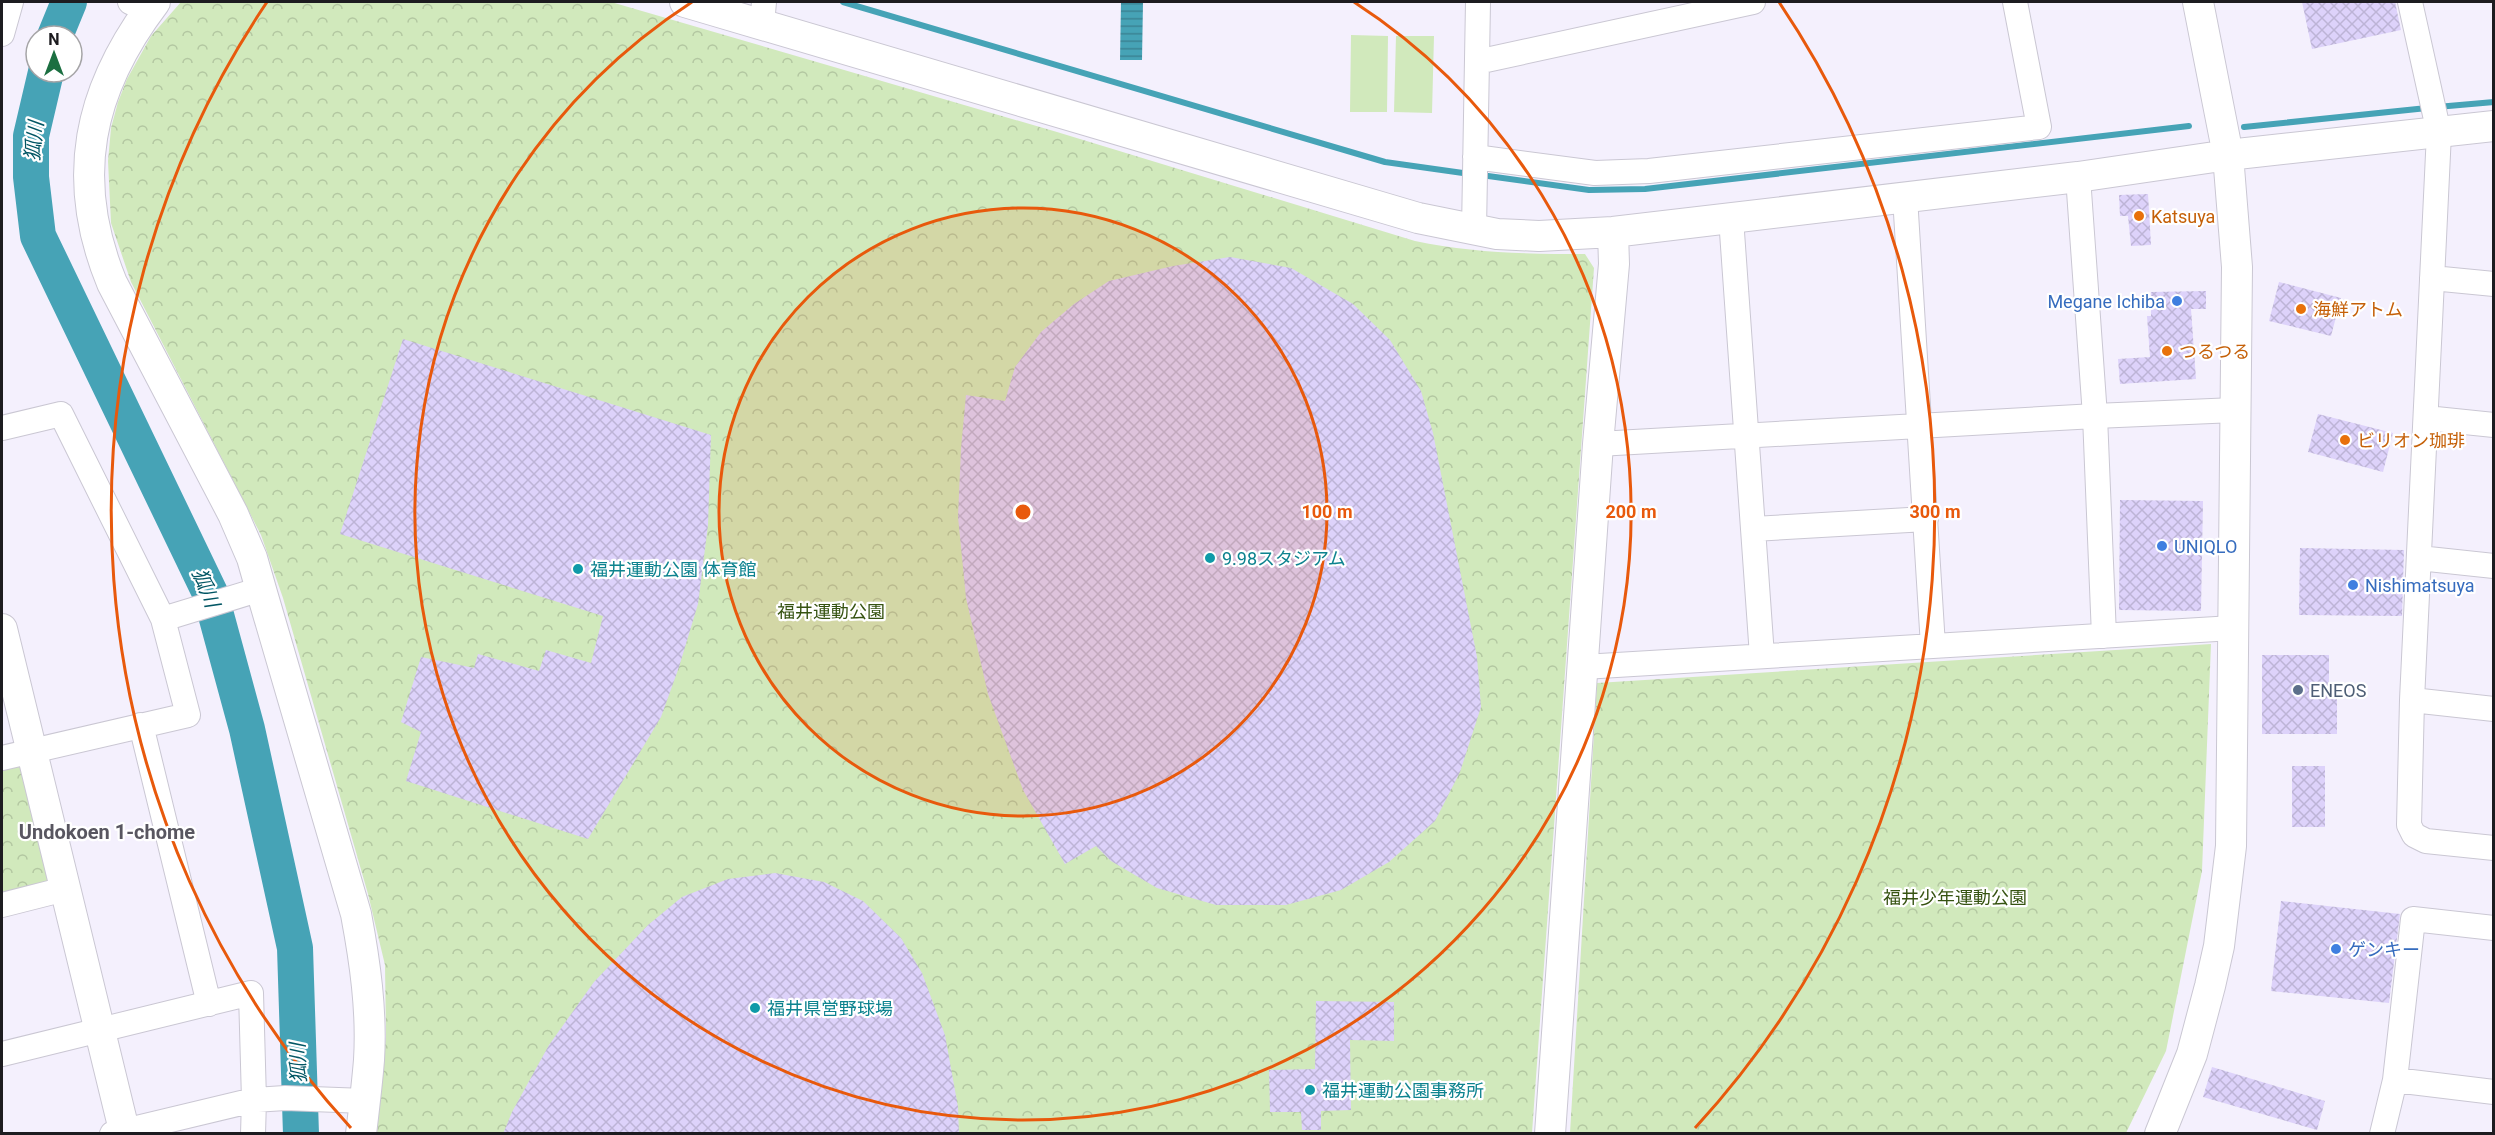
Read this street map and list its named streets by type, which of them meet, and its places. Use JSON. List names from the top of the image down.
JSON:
{
  "districts": ["Undokoen 1-chome"],
  "water": ["狐川"],
  "parks": ["福井運動公園", "福井少年運動公園"],
  "places": [
    "Katsuya",
    "Megane Ichiba",
    "海鮮アトム",
    "つるつる",
    "ビリオン珈琲",
    "UNIQLO",
    "9.98スタジアム",
    "福井運動公園 体育館",
    "Nishimatsuya",
    "ENEOS",
    "ゲンキー",
    "福井県営野球場",
    "福井運動公園事務所"
  ],
  "north": "top",
  "rings": ["100 m", "200 m", "300 m"]
}
